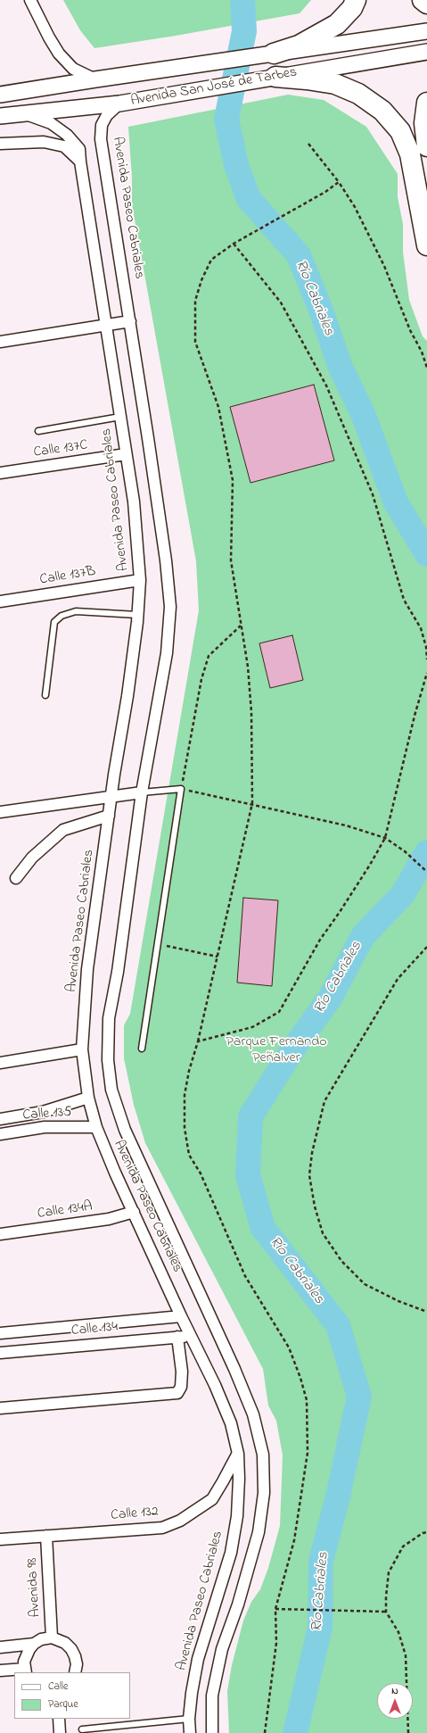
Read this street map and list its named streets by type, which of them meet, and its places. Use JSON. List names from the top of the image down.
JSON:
{
  "streets": {
    "street": [
      "Avenida San José de Tarbes",
      "Avenida Paseo Cabriales",
      "Calle 137C",
      "Calle 137B",
      "Calle 135",
      "Calle 134A",
      "Calle 134",
      "Calle 132",
      "Avenida 98"
    ]
  },
  "crossings": [
    ["Avenida San José de Tarbes", "Avenida Paseo Cabriales"],
    ["Avenida Paseo Cabriales", "Calle 137C"],
    ["Avenida Paseo Cabriales", "Calle 137B"],
    ["Avenida Paseo Cabriales", "Calle 135"],
    ["Avenida Paseo Cabriales", "Calle 134A"],
    ["Avenida Paseo Cabriales", "Calle 134"],
    ["Avenida Paseo Cabriales", "Calle 132"],
    ["Calle 132", "Avenida 98"]
  ],
  "water": ["Río Cabriales"],
  "parks": ["Parque Fernando Peñalver"],
  "legend": ["Calle", "Parque"],
  "north": "top"
}
